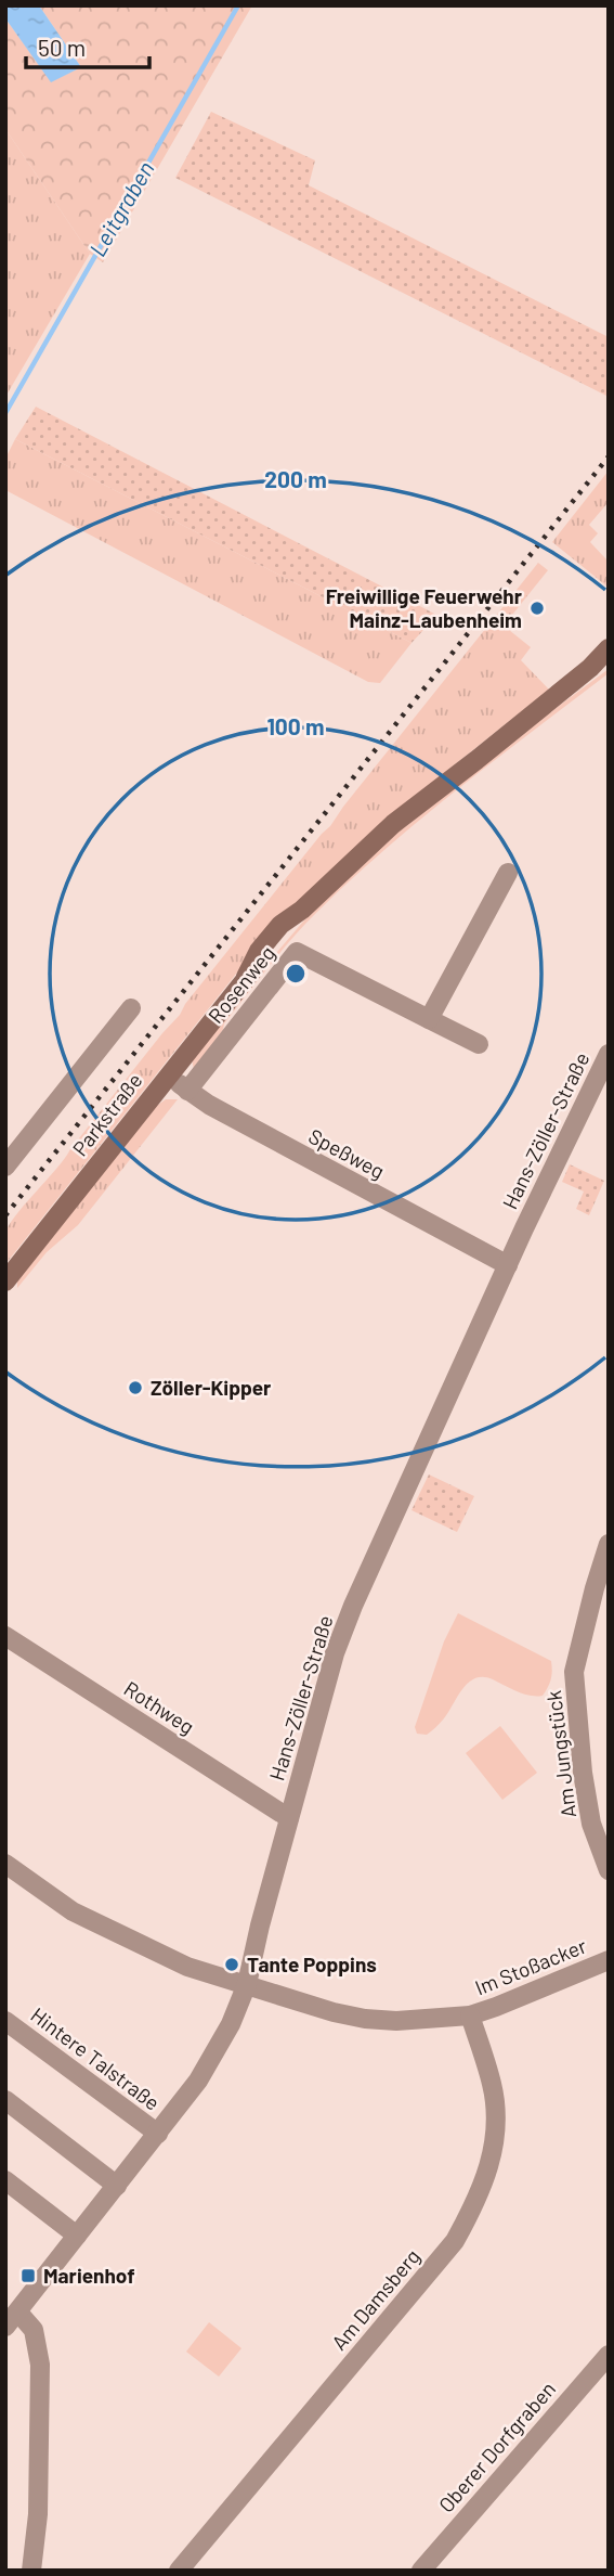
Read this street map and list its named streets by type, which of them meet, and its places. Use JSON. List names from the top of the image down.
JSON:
{
  "streets": {
    "main road": ["Parkstraße"],
    "street": [
      "Rosenweg",
      "Hans-Zöller-Straße",
      "Speßweg",
      "Rothweg",
      "Am Jungstück",
      "Im Stoßacker",
      "Hintere Talstraße",
      "Am Damsberg",
      "Oberer Dorfgraben"
    ]
  },
  "crossings": [
    ["Rosenweg", "Speßweg"],
    ["Parkstraße", "Speßweg"],
    ["Hans-Zöller-Straße", "Speßweg"],
    ["Hans-Zöller-Straße", "Rothweg"],
    ["Hans-Zöller-Straße", "Im Stoßacker"],
    ["Hans-Zöller-Straße", "Hintere Talstraße"],
    ["Im Stoßacker", "Am Damsberg"]
  ],
  "water": ["Leitgraben"],
  "places": {
    "other": ["Freiwillige Feuerwehr Mainz-Laubenheim", "Zöller-Kipper", "Tante Poppins"],
    "transit": ["Marienhof"]
  },
  "scale_bar": "50 m",
  "rings": ["200 m", "100 m"]
}
